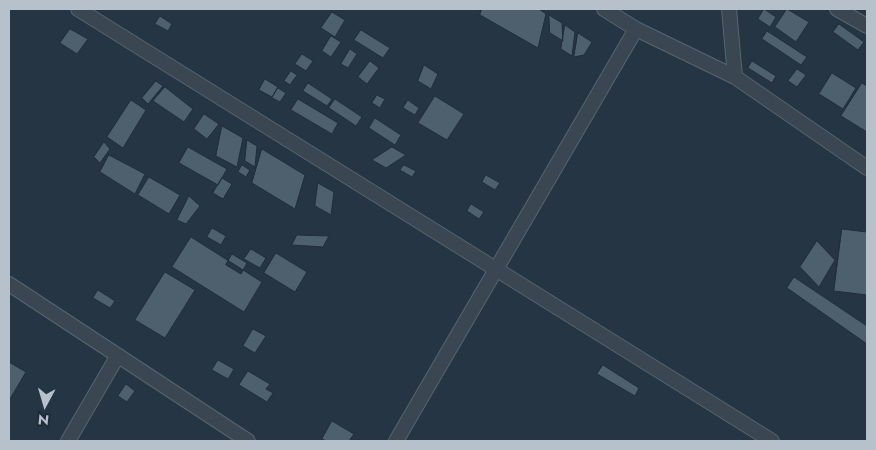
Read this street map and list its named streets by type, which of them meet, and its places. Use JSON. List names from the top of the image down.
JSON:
{
  "north": "bottom"
}
